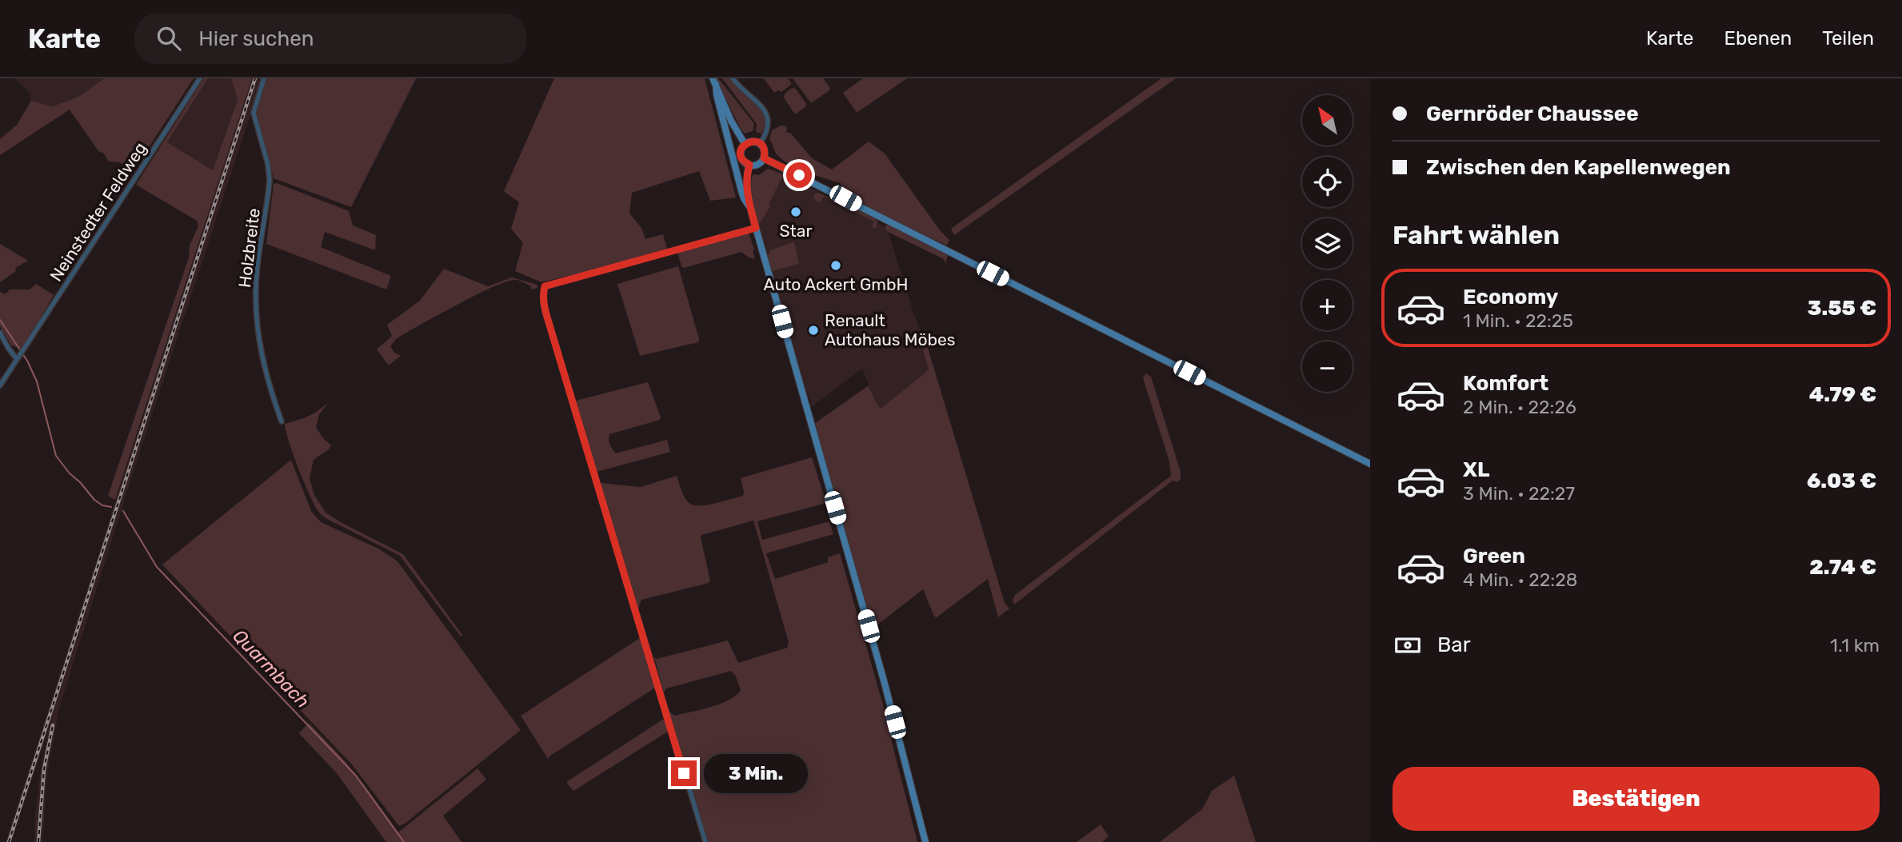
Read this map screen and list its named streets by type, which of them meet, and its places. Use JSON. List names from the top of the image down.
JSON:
{
  "streets": {
    "street": ["Neinstedter Feldweg", "Holzbreite"]
  },
  "water": ["Quarmbach"],
  "places": ["Star", "Auto Ackert GmbH", "Renault Autohaus Möbes"],
  "north": "top left",
  "page": {
    "header": "Karte",
    "search": "Hier suchen",
    "nav": ["Karte", "Ebenen", "Teilen"],
    "banner": ["Gernröder Chaussee", "Zwischen den Kapellenwegen"],
    "map_buttons": ["+", "−"],
    "heading": "Fahrt wählen",
    "list": [
      {
        "name": "Economy",
        "note": "1 Min. · 22:25",
        "value": "3.55 €"
      },
      {
        "name": "Komfort",
        "note": "2 Min. · 22:26",
        "value": "4.79 €"
      },
      {
        "name": "XL",
        "note": "3 Min. · 22:27",
        "value": "6.03 €"
      },
      {
        "name": "Green",
        "note": "4 Min. · 22:28",
        "value": "2.74 €"
      }
    ],
    "pay": ["Bar", "1.1 km"],
    "bubble": "3 Min.",
    "buttons": "Bestätigen"
  }
}
